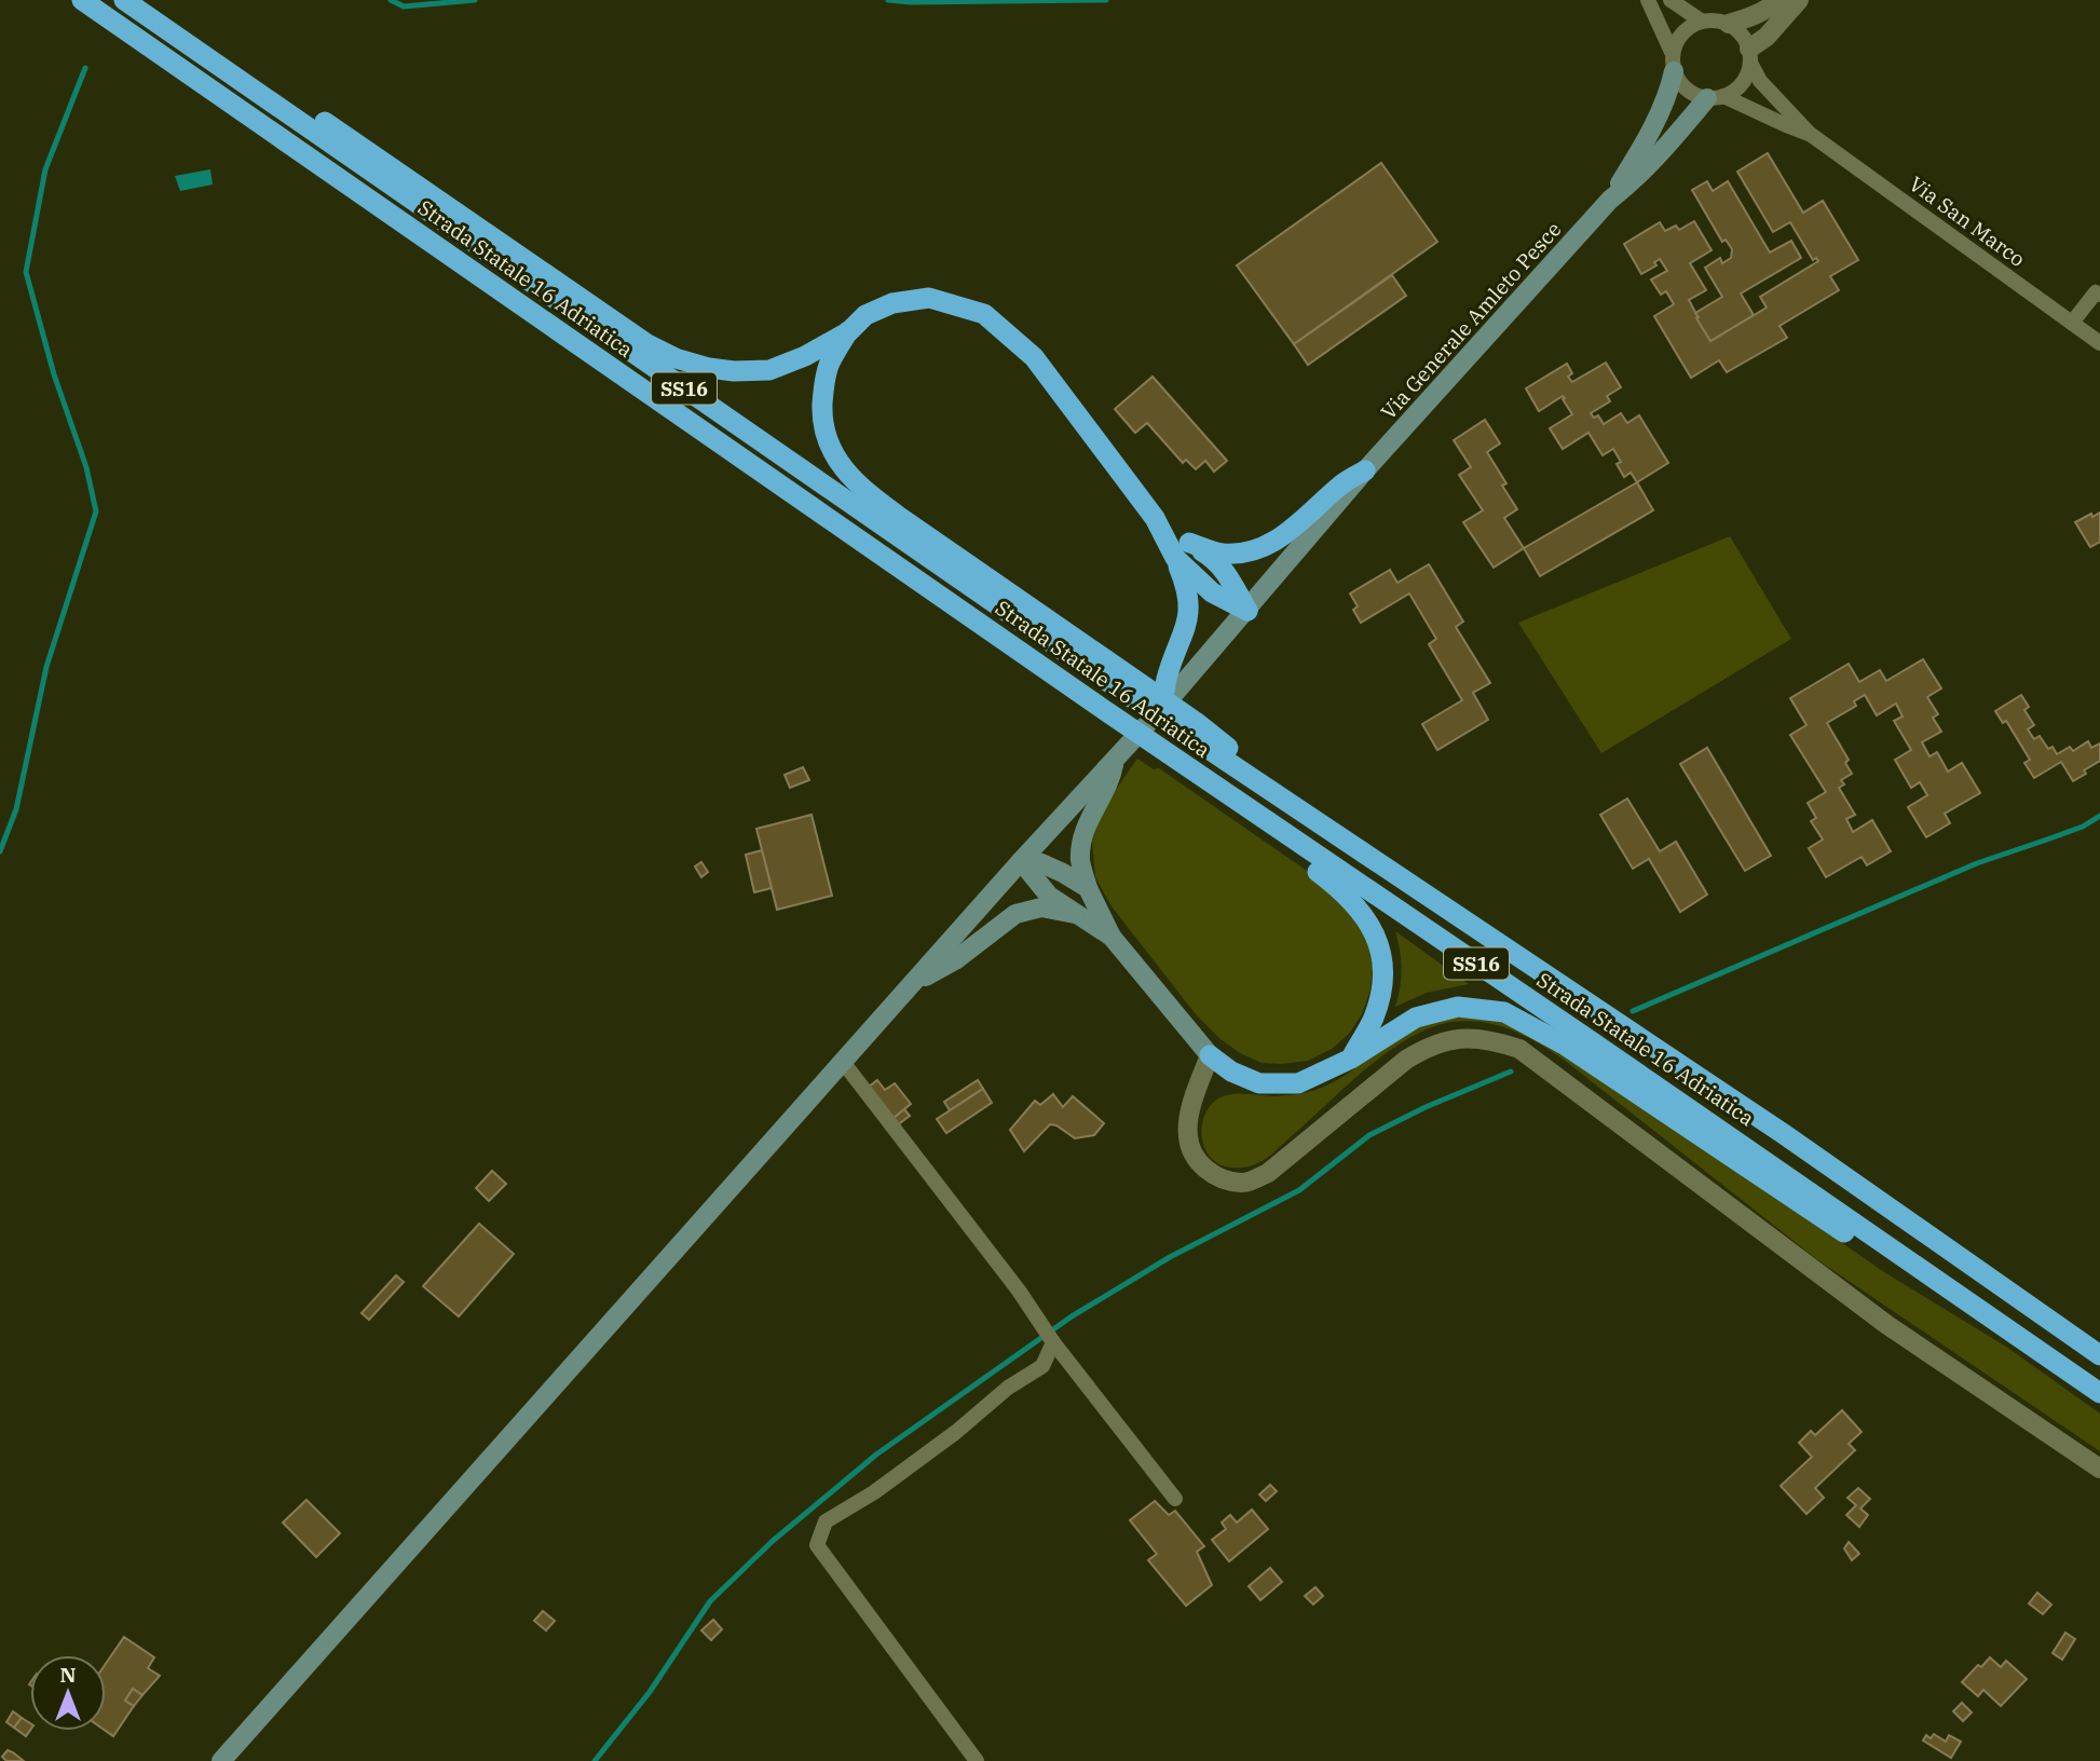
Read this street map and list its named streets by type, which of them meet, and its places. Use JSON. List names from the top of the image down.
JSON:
{
  "streets": {
    "highway": ["Strada Statale 16 Adriatica", "SS16"],
    "main road": ["Via Generale Amleto Pesce"],
    "street": ["Via San Marco"]
  },
  "north": "top"
}
